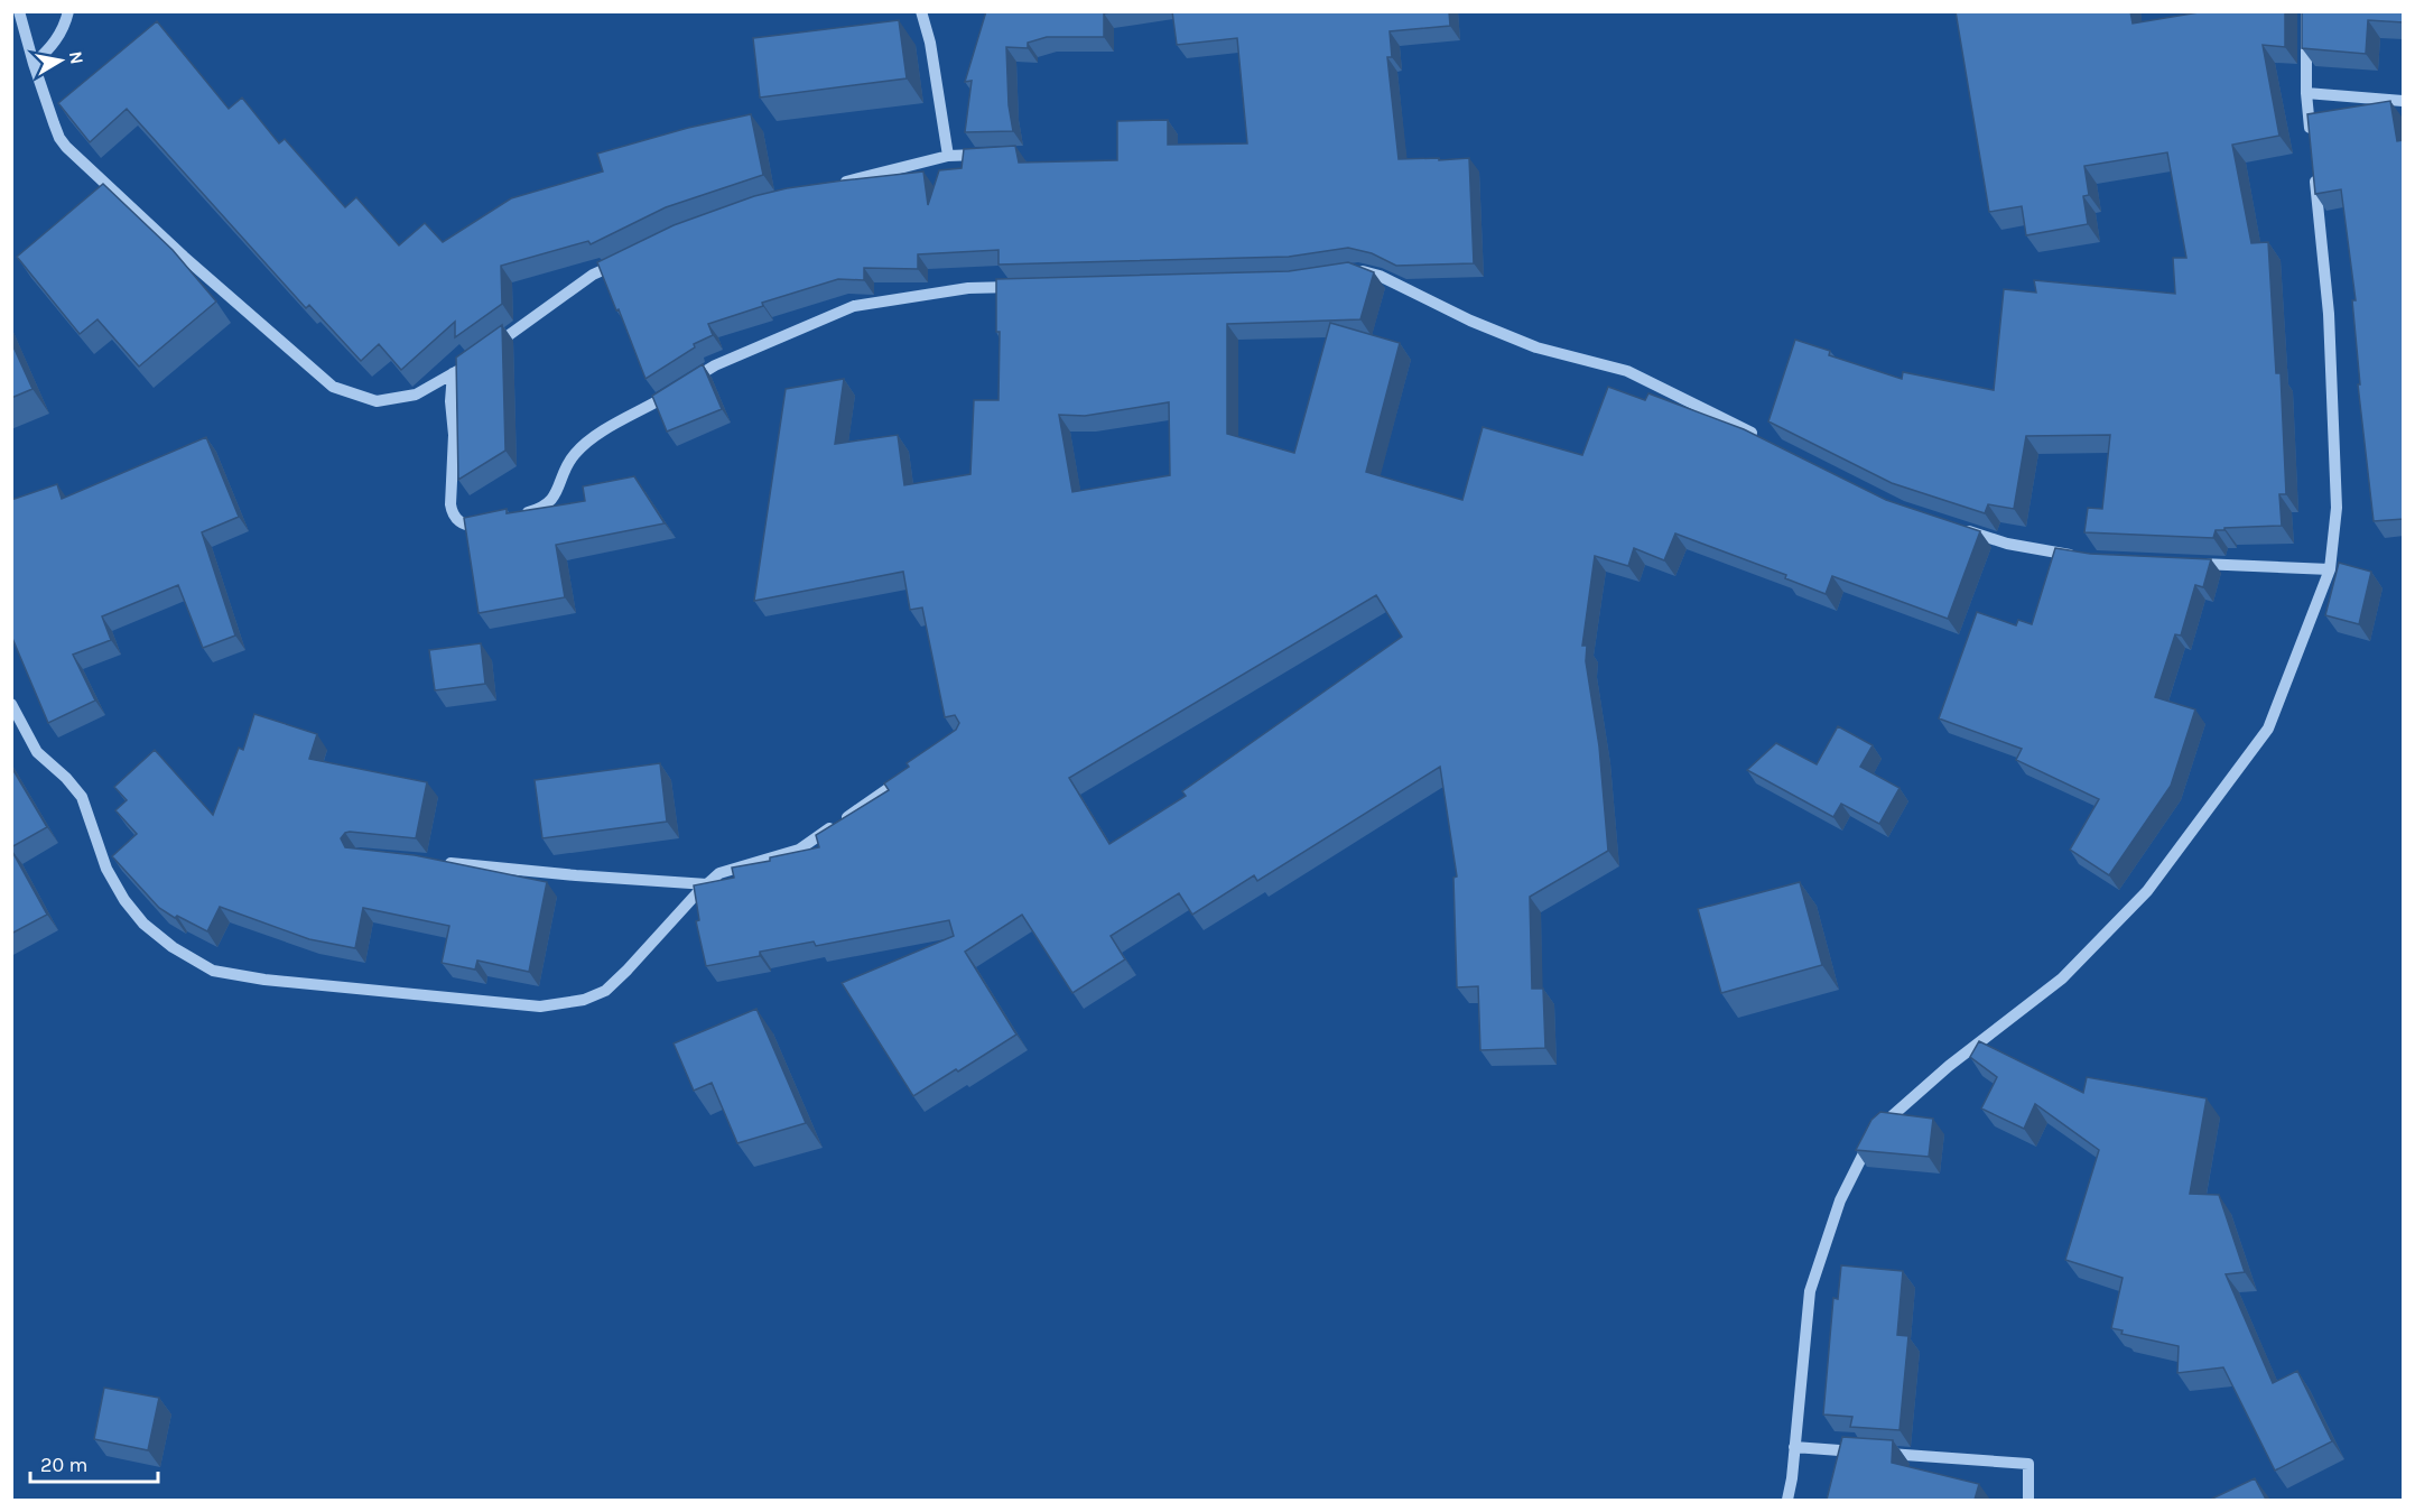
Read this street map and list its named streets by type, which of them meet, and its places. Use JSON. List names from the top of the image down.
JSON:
{
  "scale_bar": "20 m",
  "north": "right"
}
